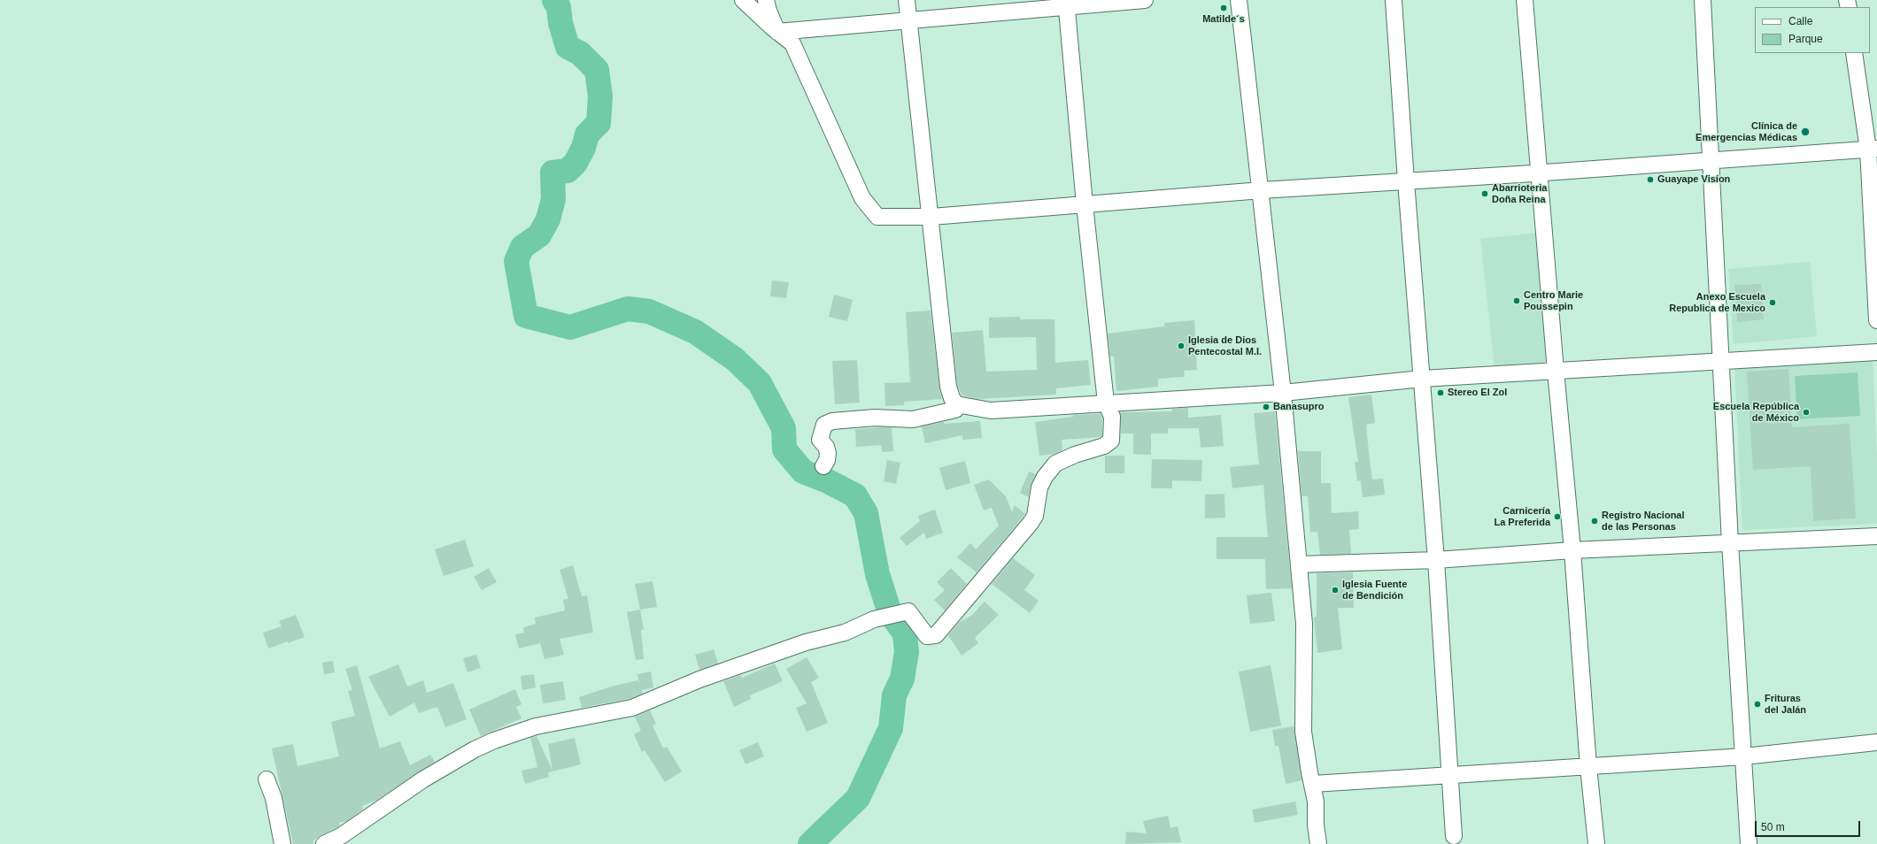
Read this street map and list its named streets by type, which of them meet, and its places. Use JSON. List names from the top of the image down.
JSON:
{
  "places": [
    "Matilde´s",
    "Clínica de Emergencias Médicas",
    "Guayape Visíon",
    "Abarrioteria Doña Reina",
    "Centro Marie Poussepin",
    "Anexo Escuela Republica de Mexico",
    "Iglesia de Dios Pentecostal M.I.",
    "Stereo El Zol",
    "Banasupro",
    "Escuela República de México",
    "Carnicería La Preferida",
    "Registro Nacional de las Personas",
    "Iglesia Fuente de Bendición",
    "Frituras del Jalán"
  ],
  "legend": ["Calle", "Parque"],
  "scale_bar": "50 m"
}
